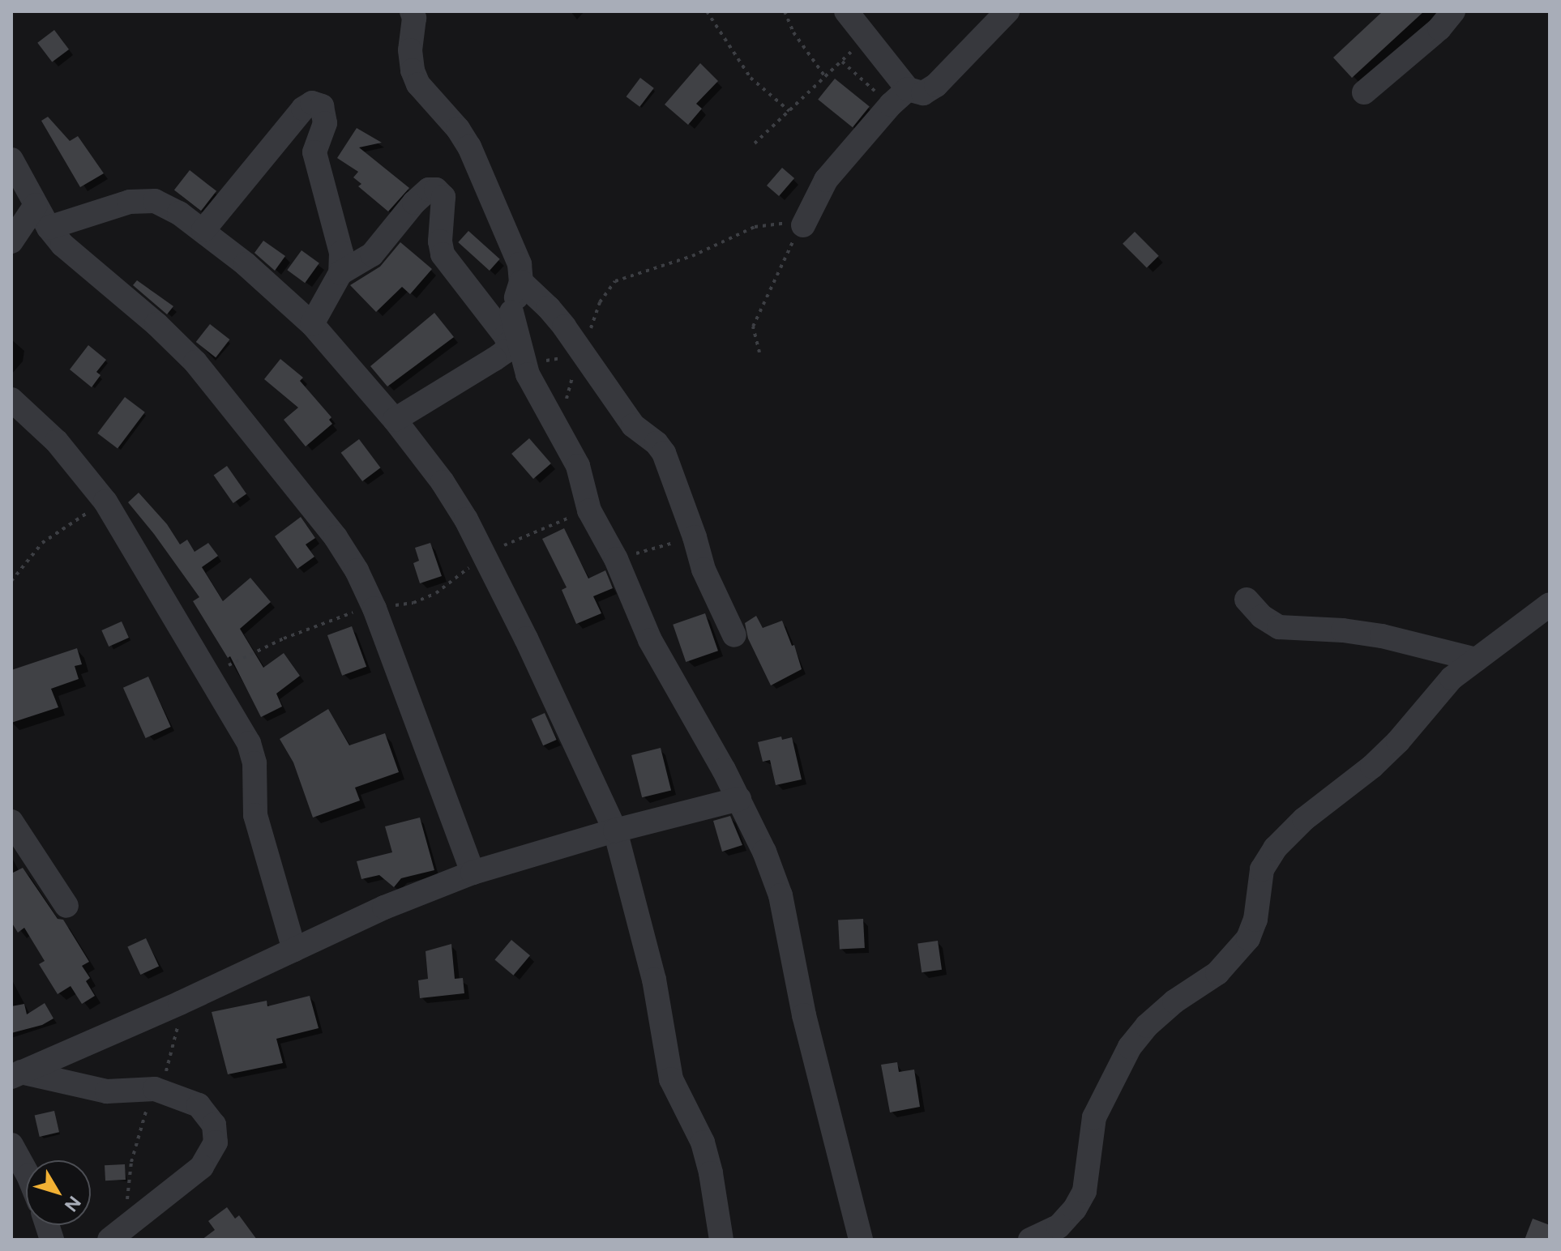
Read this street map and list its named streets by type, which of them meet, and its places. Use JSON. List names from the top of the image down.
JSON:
{
  "north": "bottom right"
}
